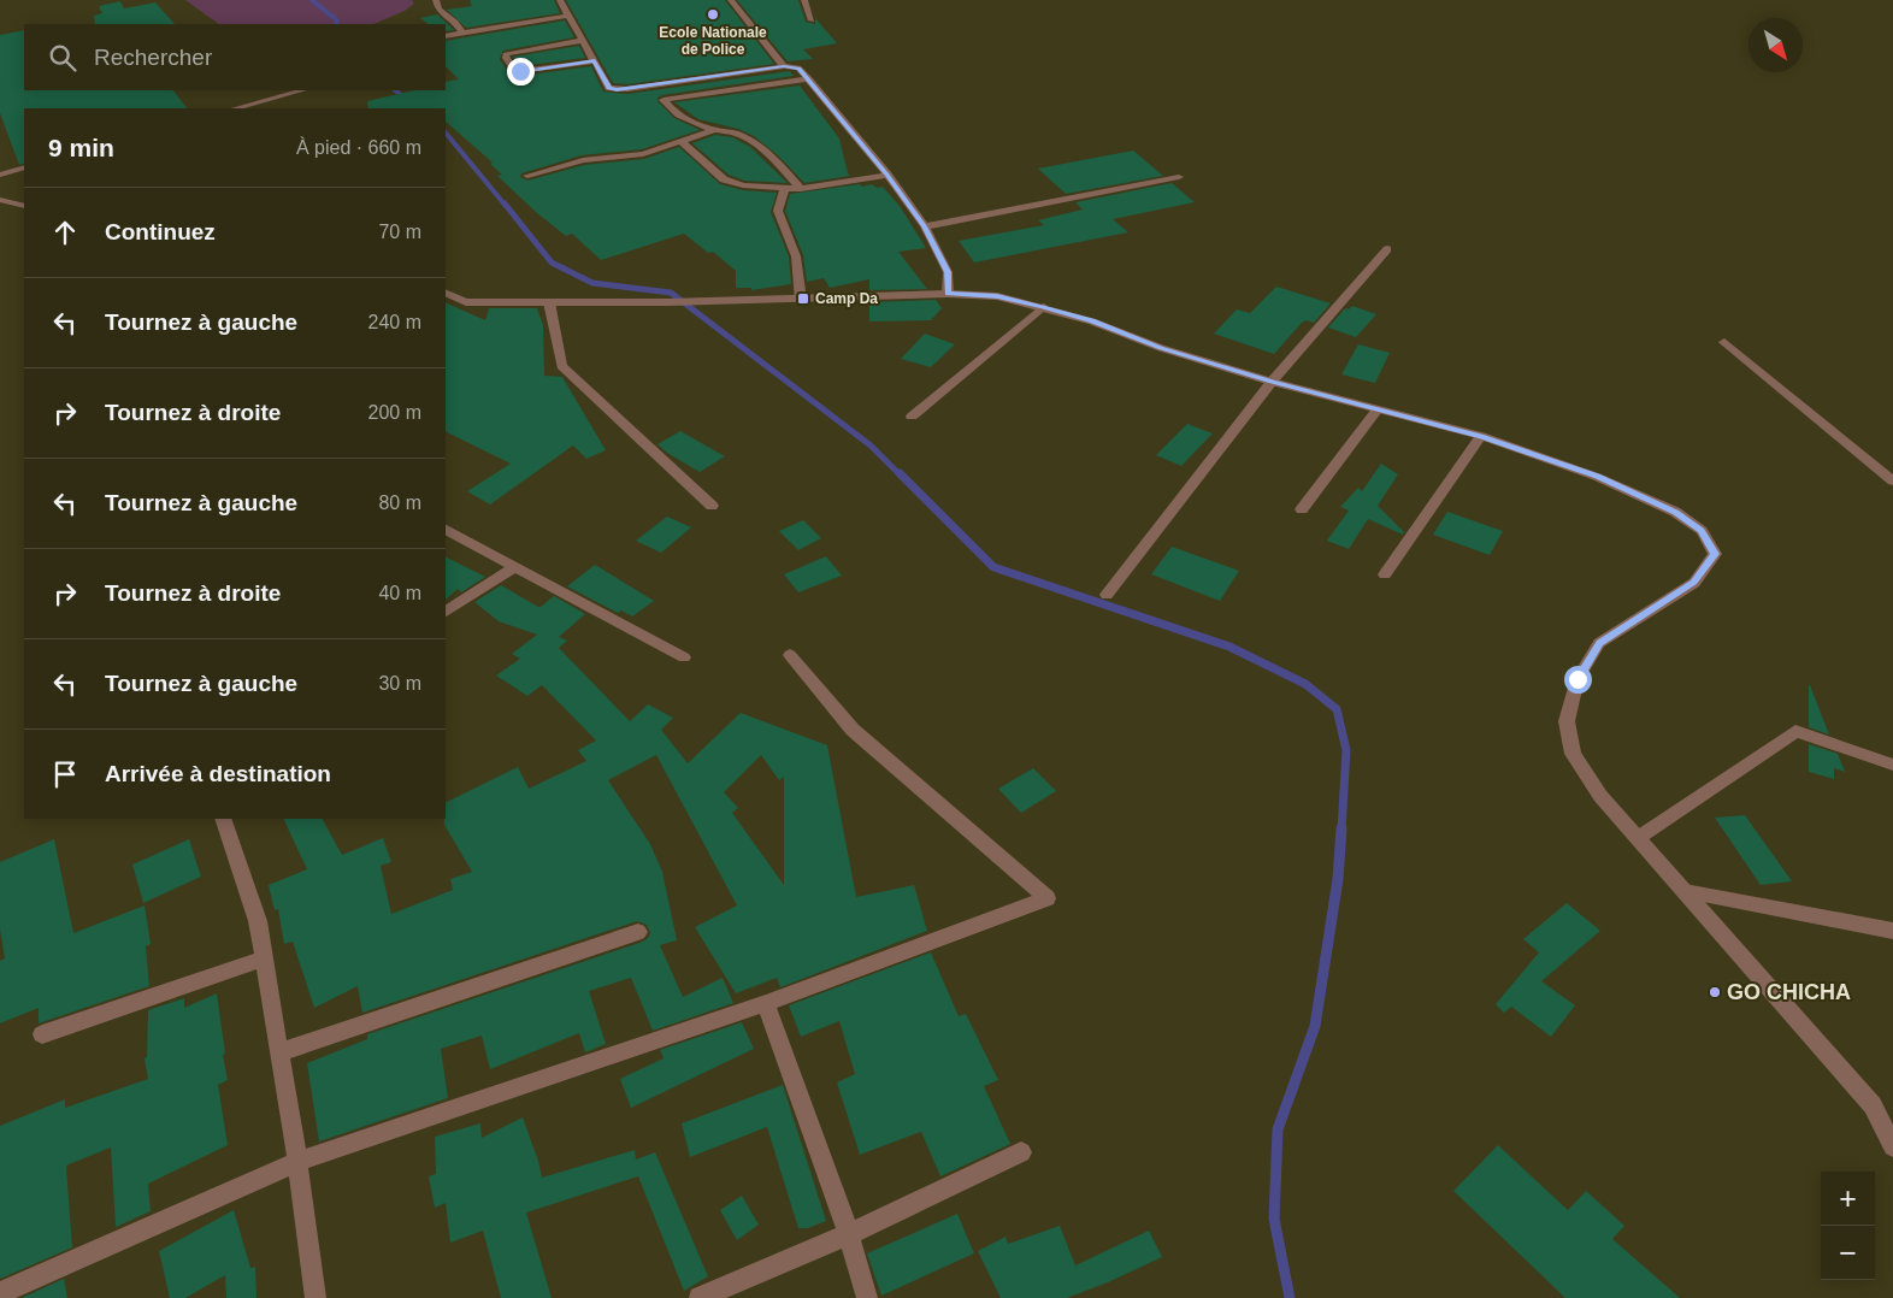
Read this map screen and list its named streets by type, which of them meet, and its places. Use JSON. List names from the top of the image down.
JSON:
{
  "places": {
    "other": ["Ecole Nationale de Police", "GO CHICHA"],
    "transit": ["Camp Da"]
  },
  "north": "bottom right",
  "page": {
    "search": "Rechercher",
    "heading": ["9 min", "À pied · 660 m"],
    "list": [
      ["Continuez", "70 m"],
      ["Tournez à gauche", "240 m"],
      ["Tournez à droite", "200 m"],
      ["Tournez à gauche", "80 m"],
      ["Tournez à droite", "40 m"],
      ["Tournez à gauche", "30 m"],
      "Arrivée à destination"
    ],
    "map_buttons": ["+", "−"]
  }
}
